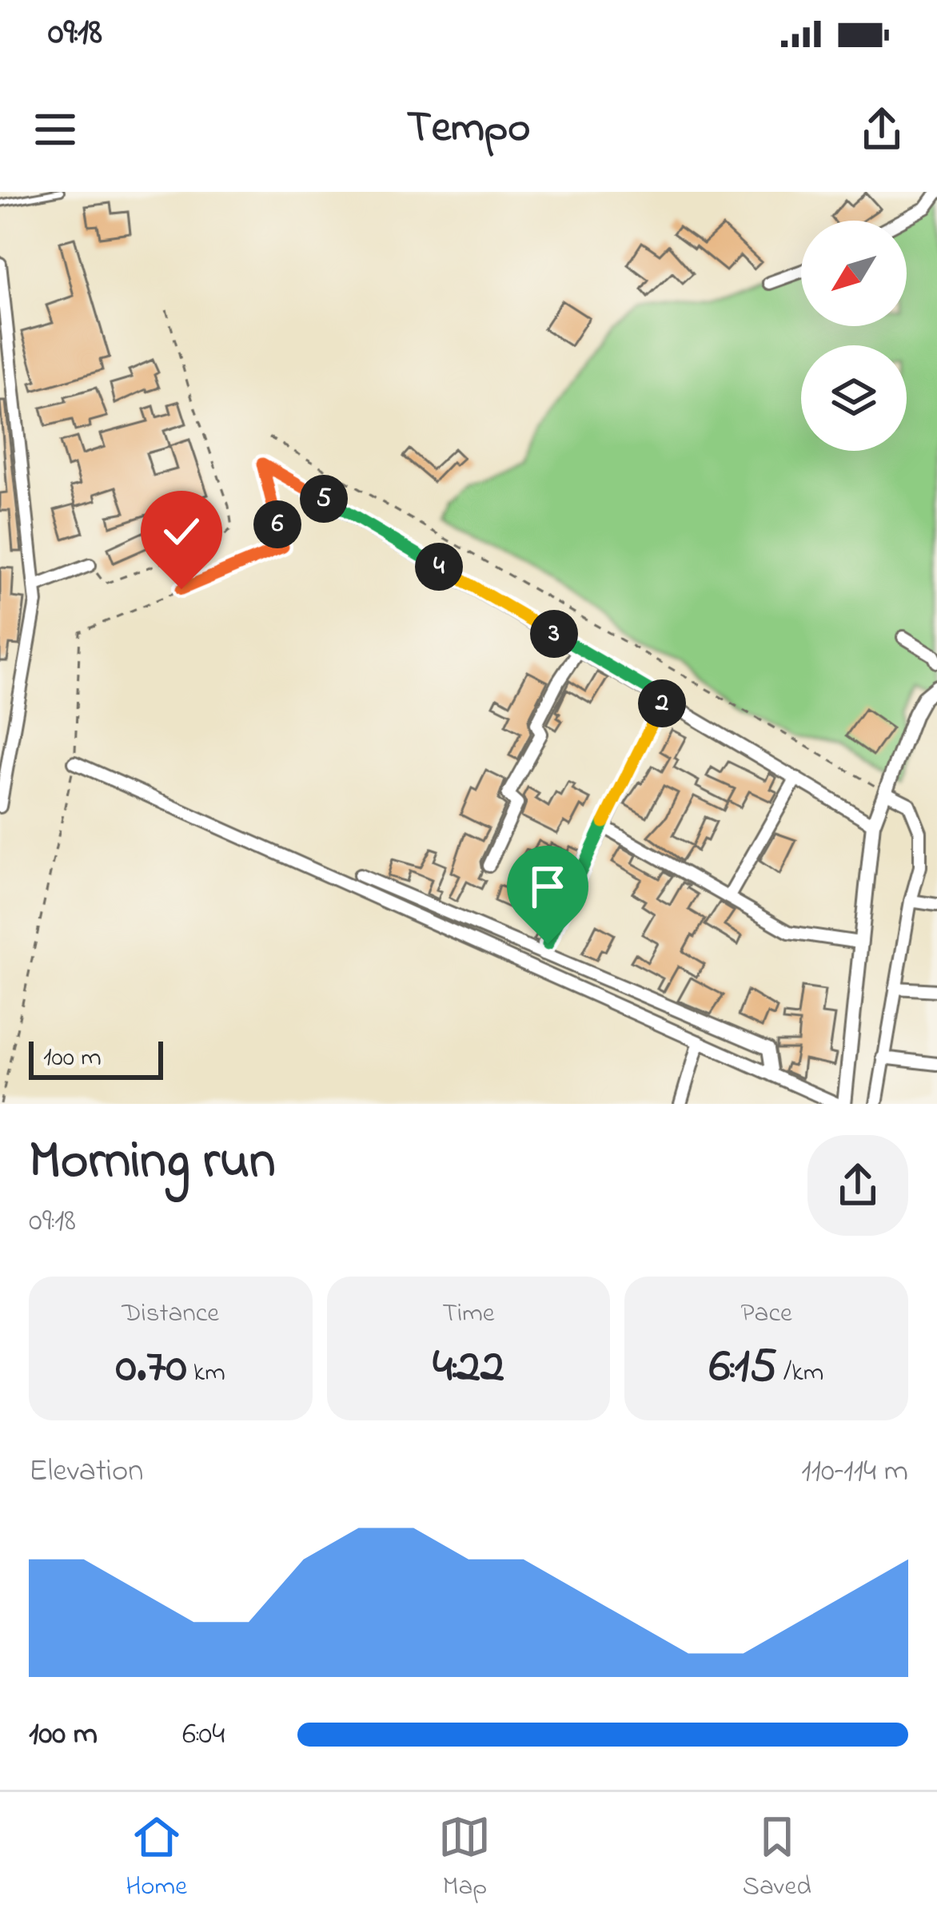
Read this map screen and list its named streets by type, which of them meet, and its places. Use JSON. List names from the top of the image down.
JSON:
{
  "scale_bar": "100 m",
  "north": "bottom left",
  "page": {
    "status": "09:18",
    "header": "Tempo",
    "pins": [
      "5",
      "6",
      "4",
      "3",
      "2"
    ],
    "scale": "100 m",
    "heading": ["Morning run", "09:18"],
    "stats": [
      ["Distance", "0.70 km"],
      ["Time", "4:22"],
      ["Pace", "6:15 /km"]
    ],
    "chart": ["Elevation", "110–114 m"],
    "list": [
      {
        "name": "100 m",
        "note": "6:04"
      }
    ],
    "tabs": ["Home", "Map", "Saved"]
  }
}
